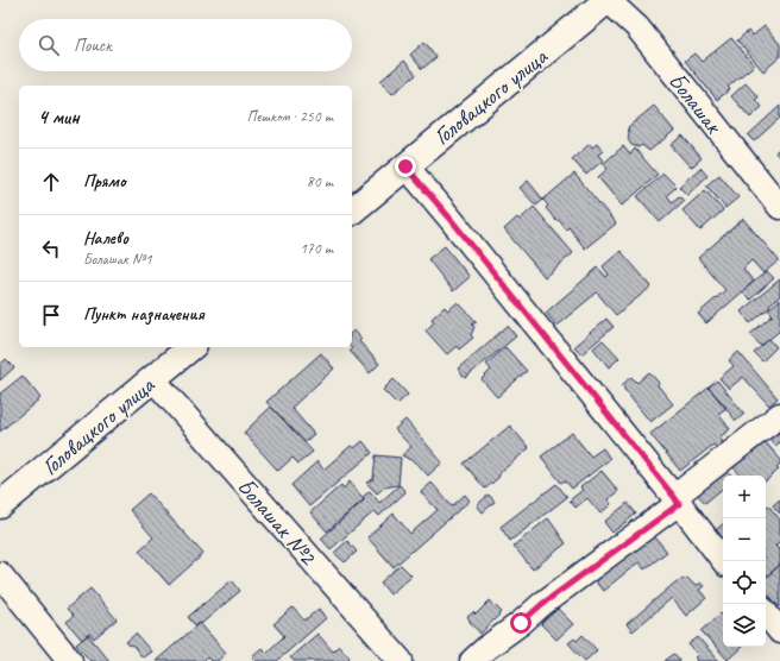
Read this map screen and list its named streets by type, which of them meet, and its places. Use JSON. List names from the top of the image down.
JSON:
{
  "streets": {
    "main road": ["Головацкого улица"],
    "street": ["Болашак", "Болашак №2"]
  },
  "crossings": [
    ["Головацкого улица", "Болашак"],
    ["Головацкого улица", "Болашак №2"]
  ],
  "page": {
    "search": "Поиск",
    "heading": ["4 мин", "Пешком · 250 m"],
    "list": [
      ["Прямо", "80 m"],
      ["Налево", "Болашак №1", "170 m"],
      "Пункт назначения"
    ],
    "map_buttons": ["+", "−"]
  }
}
